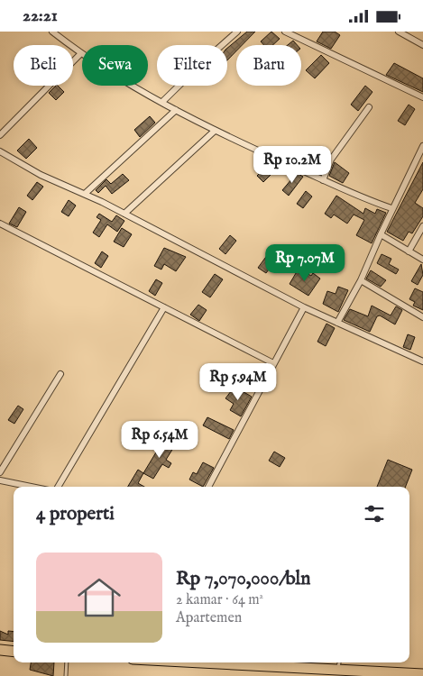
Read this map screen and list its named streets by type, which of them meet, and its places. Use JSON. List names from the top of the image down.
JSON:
{
  "page": {
    "status": "22:21",
    "chip": [
      "Beli",
      "Sewa",
      "Filter",
      "Baru"
    ],
    "price": [
      "Rp 10.2M",
      "Rp 7.07M",
      "Rp 5.94M",
      "Rp 6.54M"
    ],
    "heading": "4 properti",
    "list": [
      {
        "name": "Rp 7,070,000/bln",
        "note": "2 kamar · 64 m² · Apartemen"
      }
    ]
  }
}
